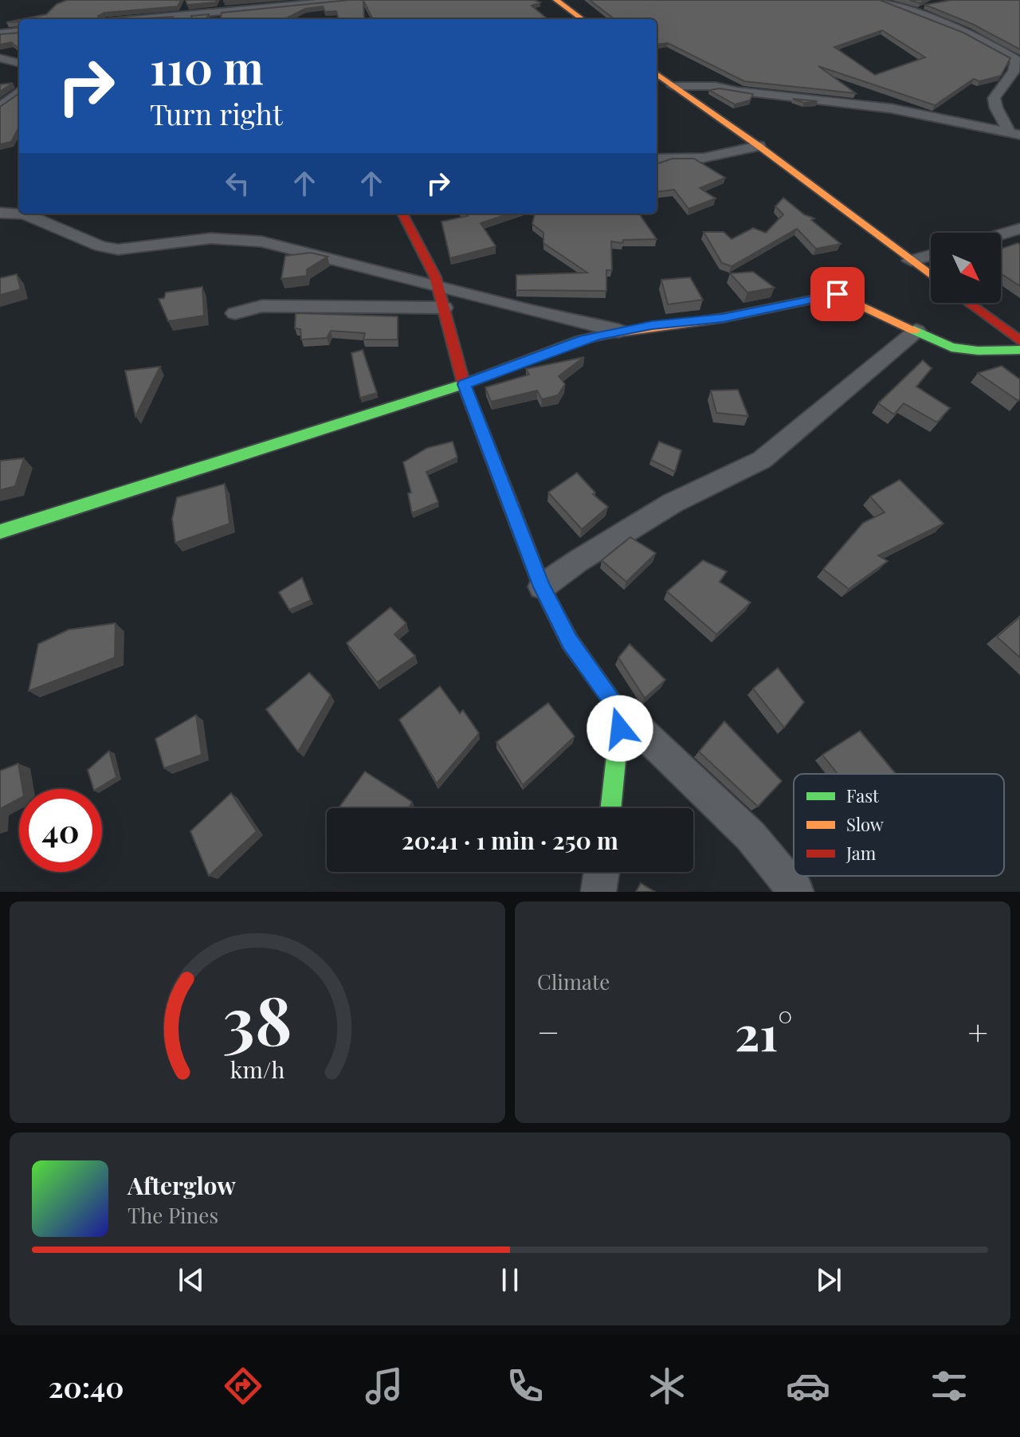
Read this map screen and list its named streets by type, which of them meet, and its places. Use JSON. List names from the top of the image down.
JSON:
{
  "legend": ["Fast", "Slow", "Jam"],
  "north": "bottom right",
  "page": {
    "turn": ["110 m", "Turn right"],
    "limit": "40",
    "trip": "20:41 · 1 min · 250 m",
    "tile": "Climate",
    "heat": ["−", "21°", "+"],
    "song": ["Afterglow", "The Pines"],
    "tabs": "20:40",
    "gauge": ["38", "km/h"]
  }
}
